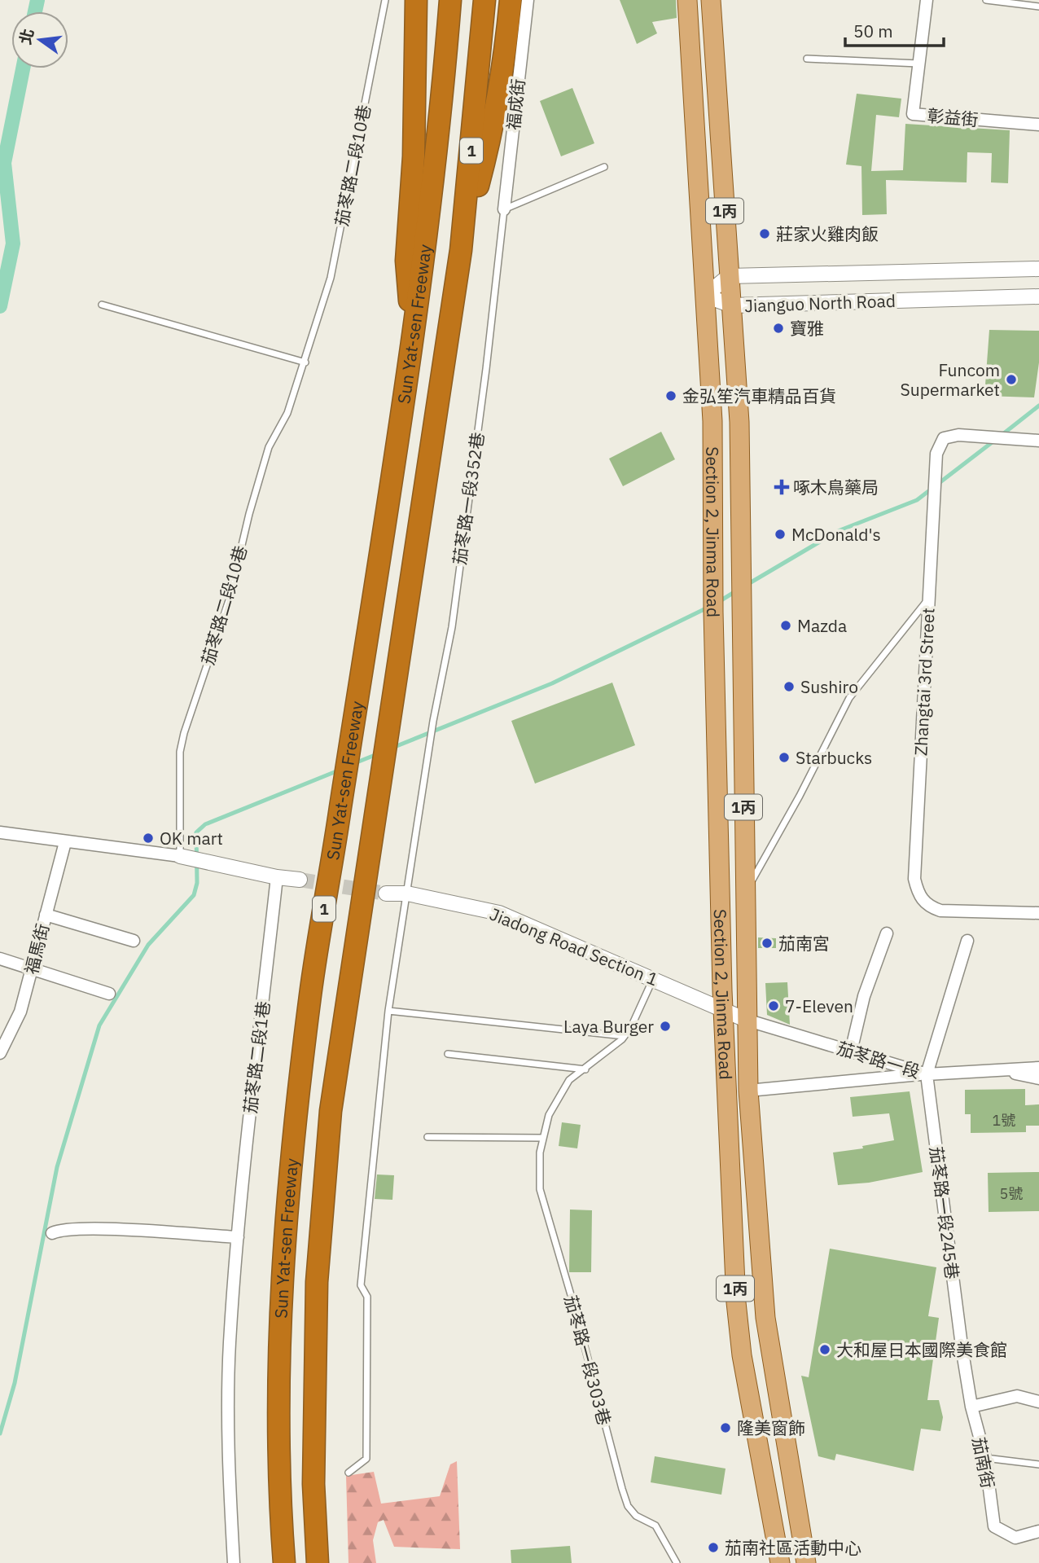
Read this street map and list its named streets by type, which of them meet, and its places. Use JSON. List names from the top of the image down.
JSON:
{
  "streets": {
    "highway": ["1", "Sun Yat-sen Freeway"],
    "main road": ["1丙", "Section 2, Jinma Road"],
    "street": [
      "福成街",
      "彰益街",
      "Jianguo North Road",
      "Zhangtai 3rd Street",
      "Jiadong Road Section 1",
      "福馬街",
      "茄苳路二段1巷",
      "茄苳路一段",
      "茄苳路一段245巷",
      "茄南街"
    ],
    "lane": ["茄苳路二段10巷", "茄苳路一段352巷", "茄苳路一段303巷"]
  },
  "crossings": [
    ["福成街", "茄苳路一段352巷"],
    ["1丙", "Jianguo North Road"],
    ["1丙", "Section 2, Jinma Road"],
    ["Jianguo North Road", "Section 2, Jinma Road"],
    ["茄苳路一段352巷", "Jiadong Road Section 1"],
    ["Section 2, Jinma Road", "Jiadong Road Section 1"],
    ["Section 2, Jinma Road", "茄苳路一段"],
    ["Jiadong Road Section 1", "茄苳路一段"],
    ["Jiadong Road Section 1", "茄苳路一段303巷"],
    ["茄苳路一段", "茄苳路一段245巷"],
    ["茄苳路一段245巷", "茄南街"]
  ],
  "places": {
    "other": [
      "莊家火雞肉飯",
      "寶雅",
      "Funcom Supermarket",
      "金弘笙汽車精品百貨",
      "McDonald's",
      "Mazda",
      "Sushiro",
      "Starbucks",
      "OK mart",
      "茄南宮",
      "7-Eleven",
      "Laya Burger",
      "大和屋日本國際美食館",
      "隆美窗飾",
      "茄南社區活動中心"
    ],
    "health": ["啄木鳥藥局"]
  },
  "house_numbers": ["1號", "5號"],
  "scale_bar": "50 m",
  "north": "left"
}
